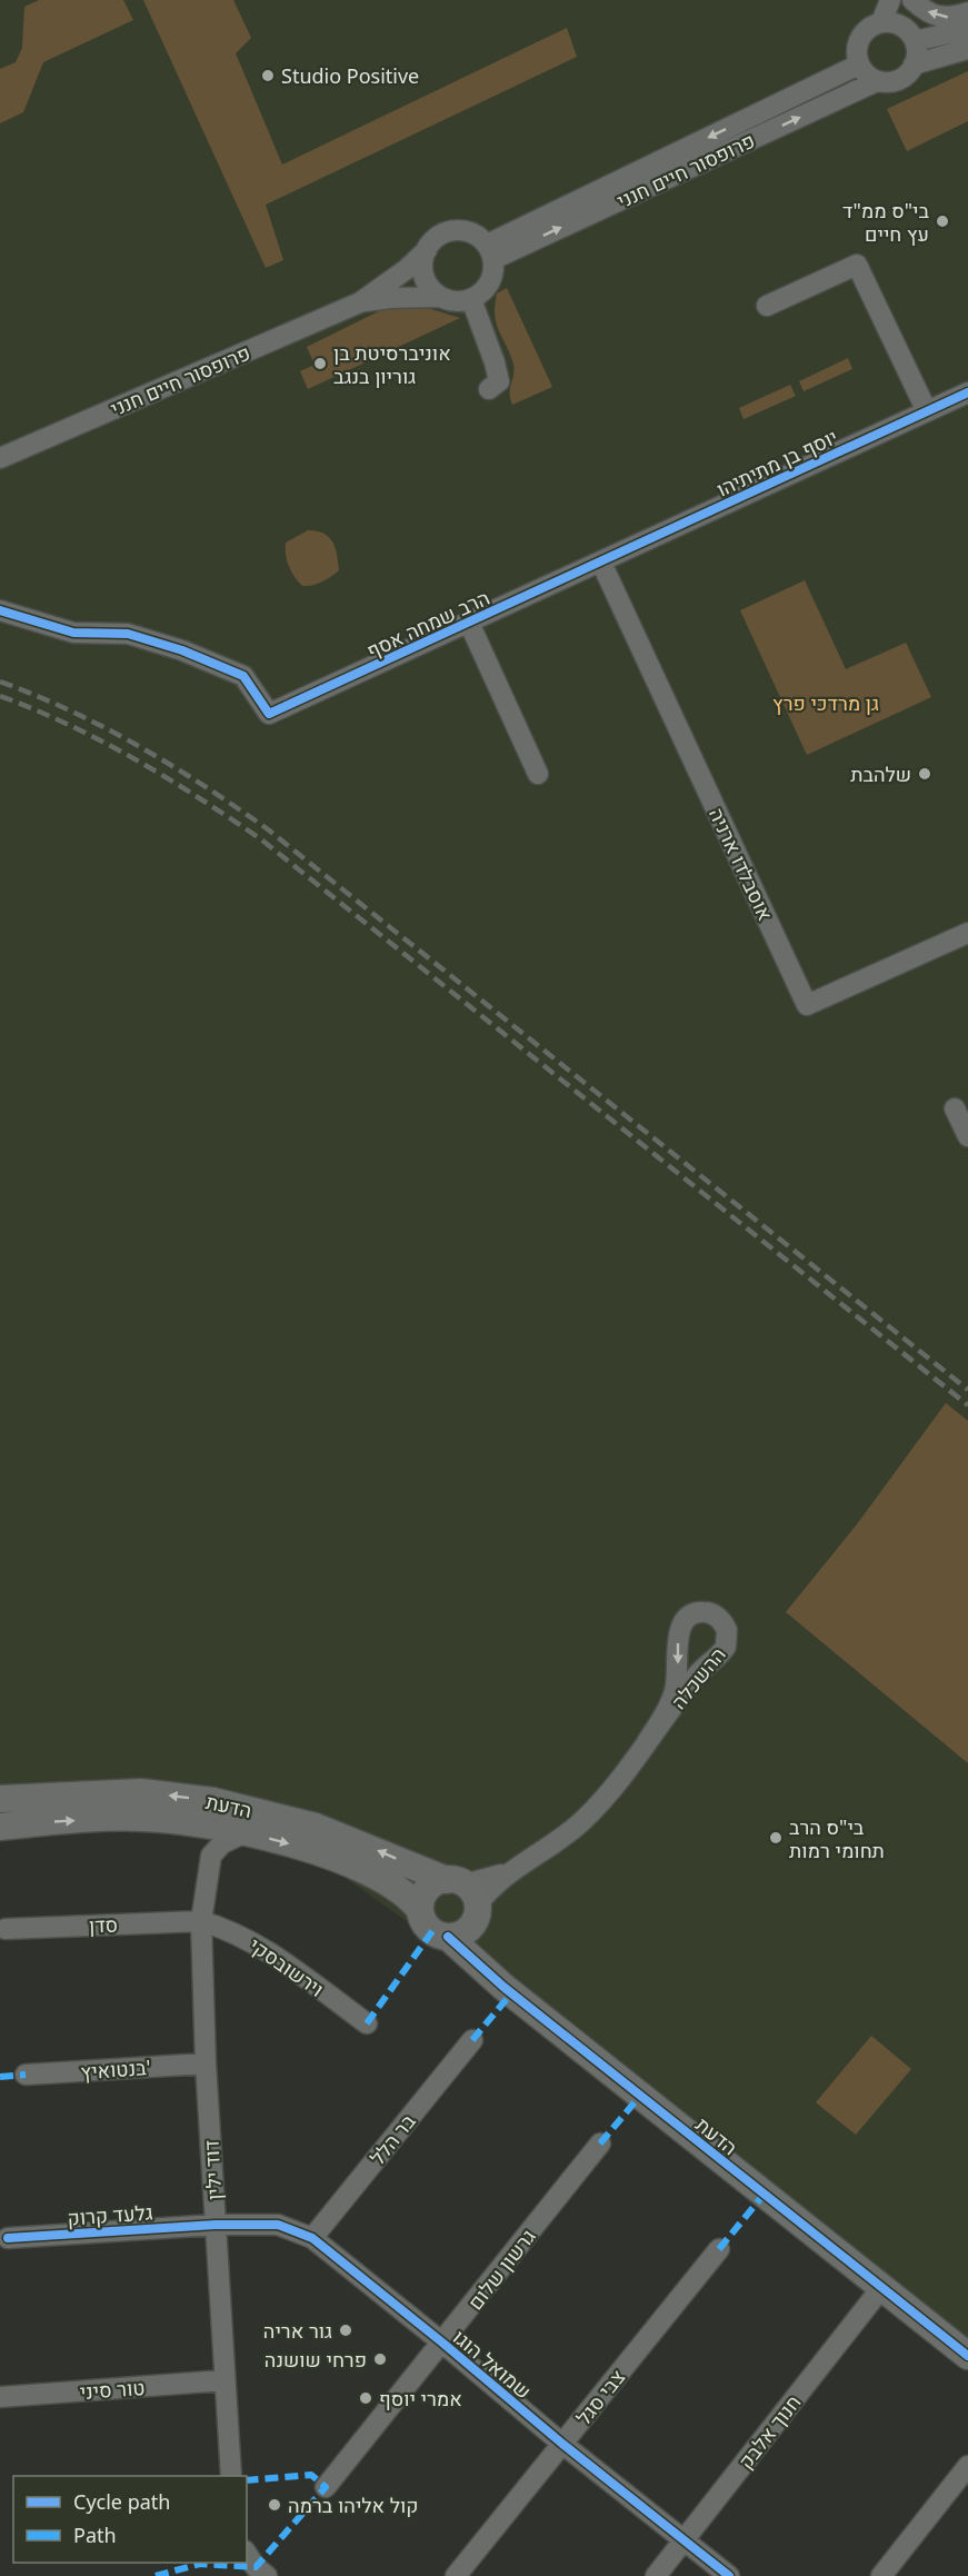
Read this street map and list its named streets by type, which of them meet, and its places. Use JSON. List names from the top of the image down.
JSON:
{
  "streets": {
    "street": [
      "פרופסור חיים חנני",
      "יוסף בן מתיתיהו",
      "הרב שמחה אסף",
      "אוסבלדו ארניה",
      "ההשכלה",
      "הדעת",
      "סדן",
      "וירשובסקי",
      "בנטואיץ'",
      "בר הלל",
      "דוד ילין",
      "גלעד קרוק",
      "גרשון שלום",
      "שמואל הוגו",
      "טור סיני",
      "צבי סגל",
      "חנוך אלבק"
    ]
  },
  "crossings": [
    ["יוסף בן מתיתיהו", "הרב שמחה אסף"],
    ["יוסף בן מתיתיהו", "אוסבלדו ארניה"],
    ["הרב שמחה אסף", "אוסבלדו ארניה"],
    ["ההשכלה", "הדעת"],
    ["הדעת", "חנוך אלבק"],
    ["סדן", "וירשובסקי"],
    ["סדן", "דוד ילין"],
    ["וירשובסקי", "דוד ילין"],
    ["בנטואיץ'", "דוד ילין"],
    ["בר הלל", "שמואל הוגו"],
    ["דוד ילין", "גלעד קרוק"],
    ["דוד ילין", "שמואל הוגו"],
    ["דוד ילין", "טור סיני"],
    ["גלעד קרוק", "שמואל הוגו"],
    ["גרשון שלום", "שמואל הוגו"],
    ["שמואל הוגו", "צבי סגל"],
    ["שמואל הוגו", "חנוך אלבק"]
  ],
  "parks": ["גן מרדכי פרץ"],
  "places": [
    "Studio Positive",
    "בי\"ס ממ\"ד עץ חיים",
    "אוניברסיטת בן גוריון בנגב",
    "שלהבת",
    "בי\"ס הרב תחומי רמות",
    "גור אריה",
    "פרחי שושנה",
    "אמרי יוסף",
    "קול אליהו ברמה"
  ],
  "legend": ["Cycle path", "Path"]
}
